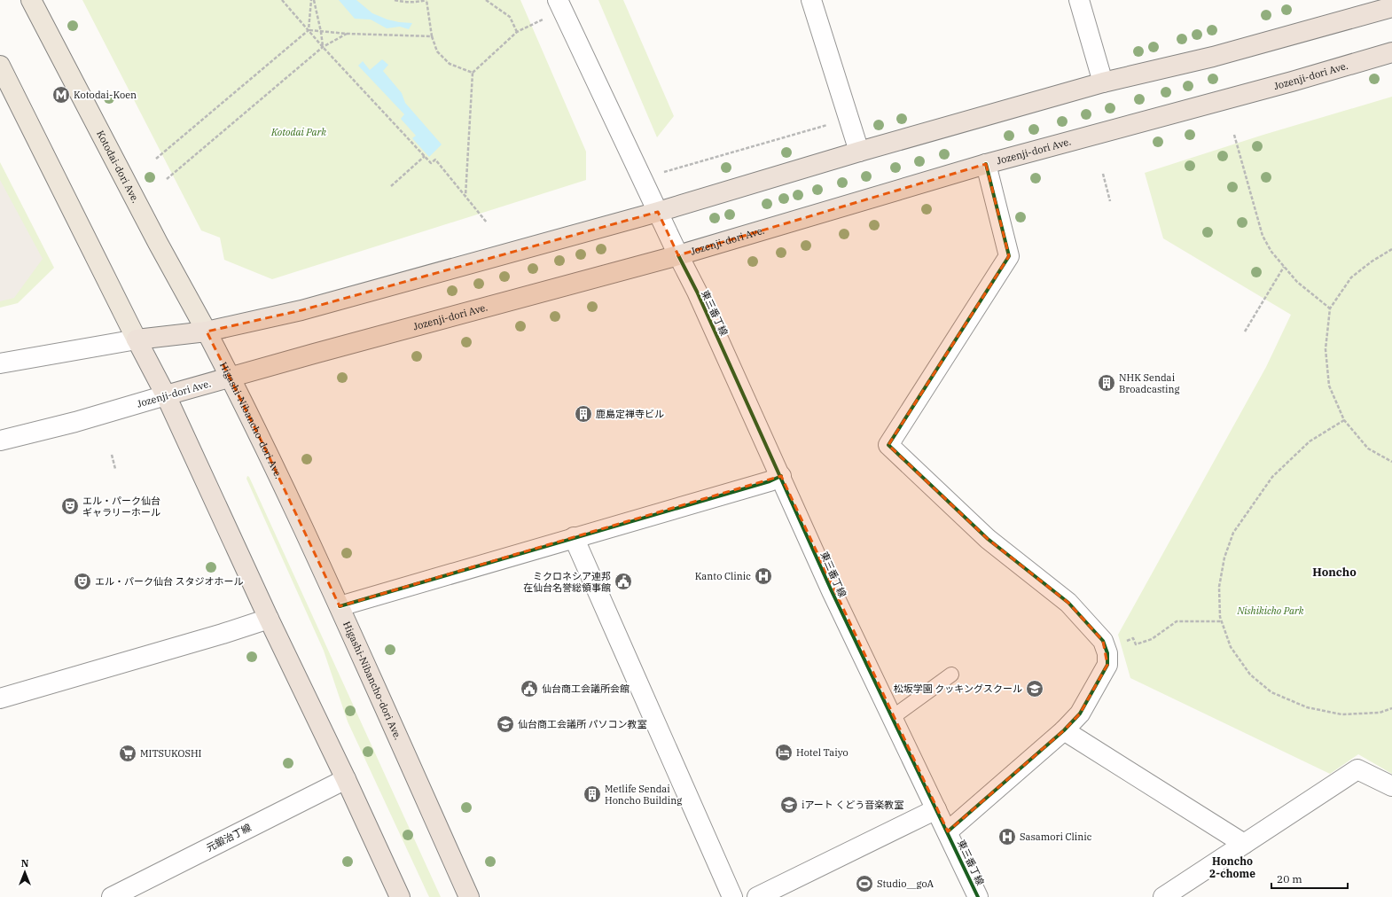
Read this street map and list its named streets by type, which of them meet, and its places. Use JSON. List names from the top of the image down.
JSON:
{
  "streets": {
    "highway": ["Jozenji-dori Ave.", "Higashi-Nibancho-dori Ave."],
    "main road": ["Kotodai-dori Ave."],
    "street": ["東三番丁線", "元鍛治丁線"]
  },
  "crossings": [
    ["Jozenji-dori Ave.", "東三番丁線"],
    ["Jozenji-dori Ave.", "Higashi-Nibancho-dori Ave."],
    ["Kotodai-dori Ave.", "Higashi-Nibancho-dori Ave."]
  ],
  "districts": ["Honcho", "Honcho 2-chome"],
  "parks": ["Kotodai Park", "Nishikicho Park"],
  "places": {
    "metro station": ["Kotodai-Koen"],
    "building": ["NHK Sendai Broadcasting", "鹿島定禅寺ビル", "Metlife Sendai Honcho Building"],
    "theatre": ["エル・パーク仙台 ギャラリーホール", "エル・パーク仙台 スタジオホール"],
    "hospital": ["Kanto Clinic", "Sasamori Clinic"],
    "public building": ["ミクロネシア連邦 在仙台名誉総領事館", "仙台商工会議所会館"],
    "school or university": ["松坂学園 クッキングスクール", "仙台商工会議所 パソコン教室", "iアート くどう音楽教室"],
    "hotel": ["Hotel Taiyo"],
    "supermarket": ["MITSUKOSHI"],
    "sports": ["Studio＿goA"]
  },
  "scale_bar": "20 m",
  "north": "top"
}
